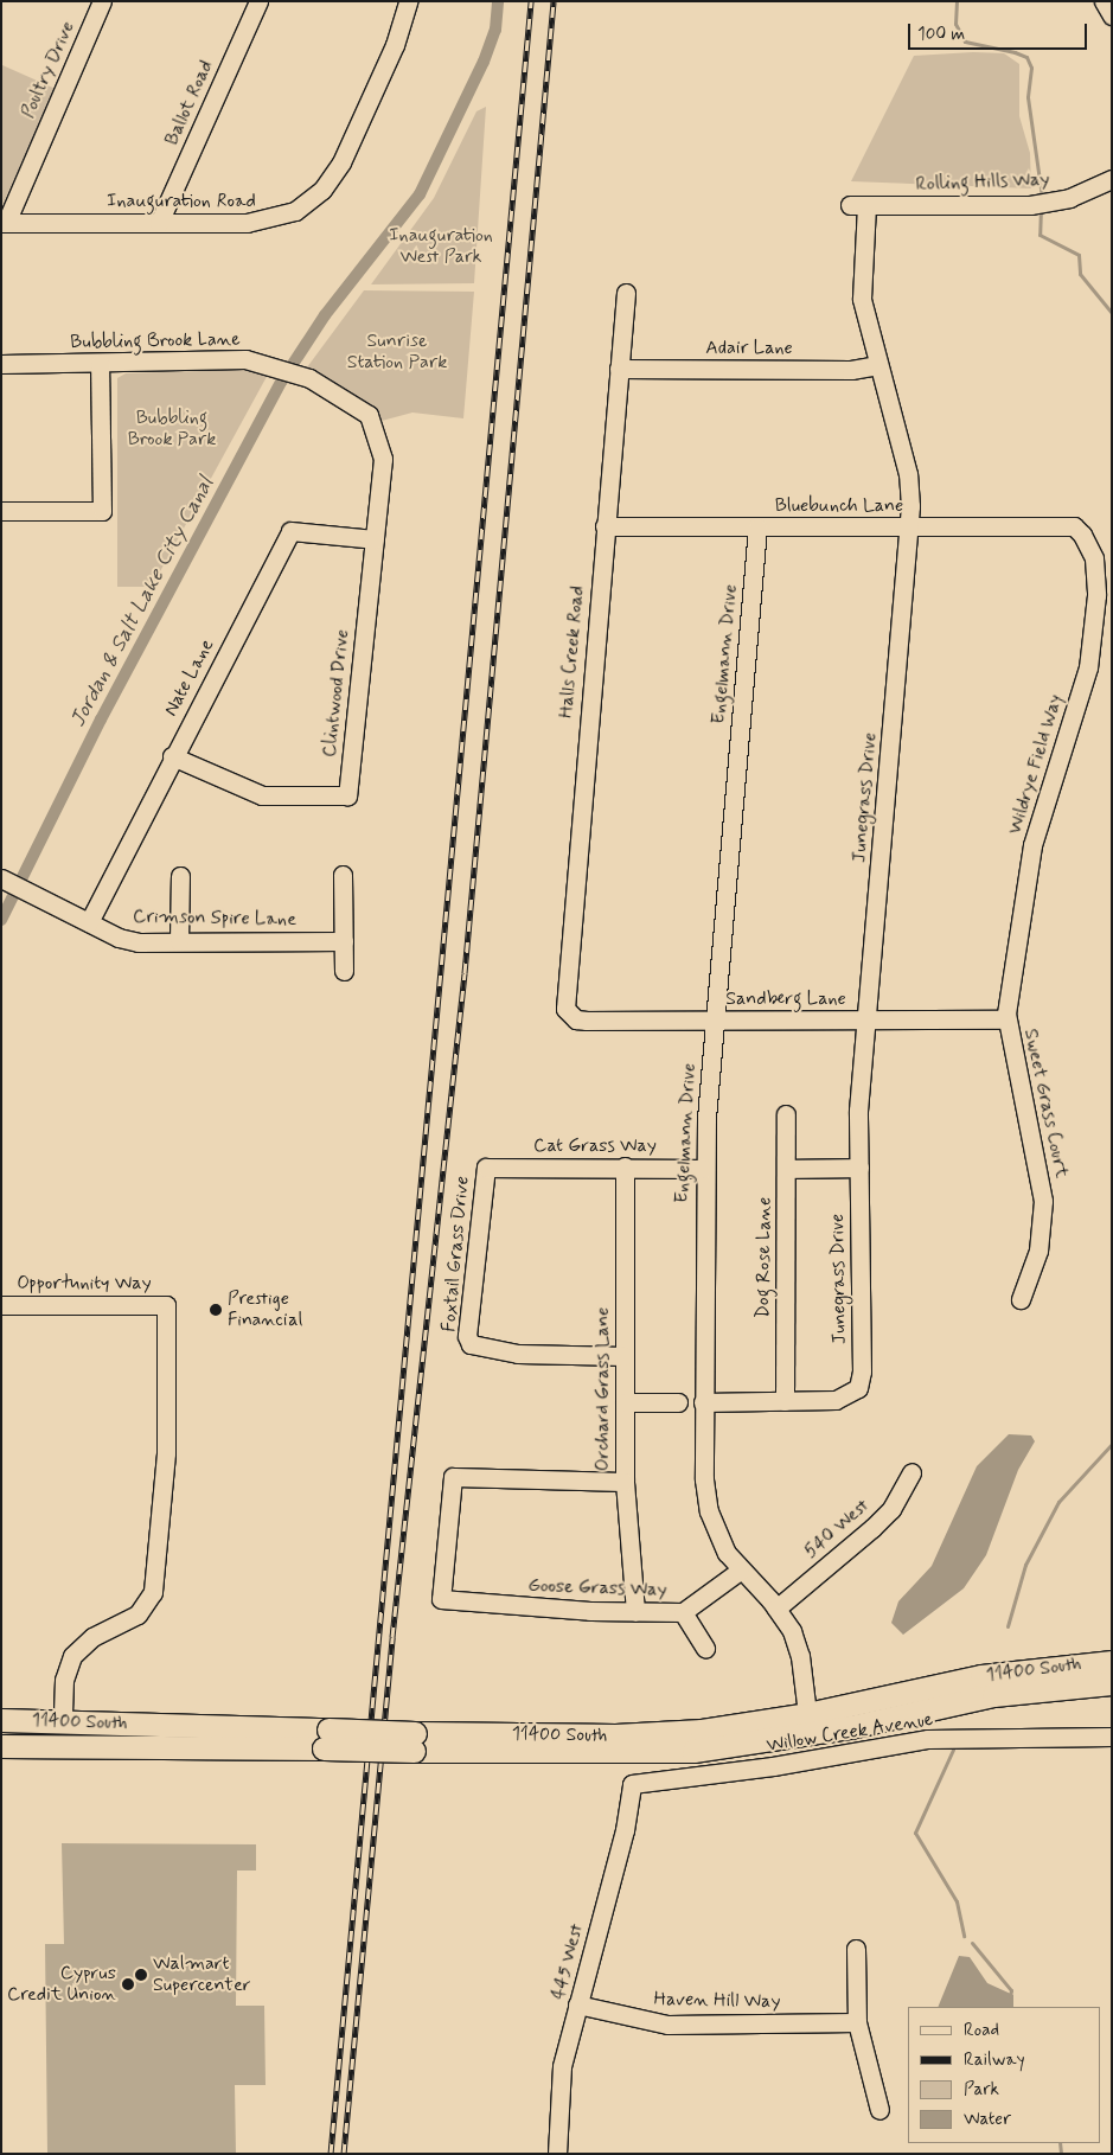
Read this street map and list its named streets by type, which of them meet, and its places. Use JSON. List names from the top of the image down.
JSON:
{
  "streets": {
    "main road": ["11400 South"],
    "street": [
      "Poultry Drive",
      "Ballot Road",
      "Rolling Hills Way",
      "Inauguration Road",
      "Bubbling Brook Lane",
      "Adair Lane",
      "Bluebunch Lane",
      "Halls Creek Road",
      "Engelmann Drive",
      "Nate Lane",
      "Clintwood Drive",
      "Wildrye Field Way",
      "Junegrass Drive",
      "Crimson Spire Lane",
      "Sandberg Lane",
      "Sweet Grass Court",
      "Cat Grass Way",
      "Foxtail Grass Drive",
      "Dog Rose Lane",
      "Opportunity Way",
      "Orchard Grass Lane",
      "540 West",
      "Goose Grass Way",
      "Willow Creek Avenue",
      "445 West",
      "Haven Hill Way"
    ]
  },
  "crossings": [
    ["Poultry Drive", "Inauguration Road"],
    ["Ballot Road", "Inauguration Road"],
    ["Rolling Hills Way", "Junegrass Drive"],
    ["Bubbling Brook Lane", "Clintwood Drive"],
    ["Adair Lane", "Halls Creek Road"],
    ["Adair Lane", "Junegrass Drive"],
    ["Bluebunch Lane", "Halls Creek Road"],
    ["Bluebunch Lane", "Engelmann Drive"],
    ["Bluebunch Lane", "Wildrye Field Way"],
    ["Bluebunch Lane", "Junegrass Drive"],
    ["Halls Creek Road", "Sandberg Lane"],
    ["Engelmann Drive", "Sandberg Lane"],
    ["Engelmann Drive", "Cat Grass Way"],
    ["Engelmann Drive", "540 West"],
    ["Engelmann Drive", "Goose Grass Way"],
    ["Engelmann Drive", "11400 South"],
    ["Nate Lane", "Clintwood Drive"],
    ["Nate Lane", "Crimson Spire Lane"],
    ["Wildrye Field Way", "Sandberg Lane"],
    ["Wildrye Field Way", "Sweet Grass Court"],
    ["Junegrass Drive", "Sandberg Lane"],
    ["Junegrass Drive", "Dog Rose Lane"],
    ["Sandberg Lane", "Sweet Grass Court"],
    ["Cat Grass Way", "Foxtail Grass Drive"],
    ["Cat Grass Way", "Orchard Grass Lane"],
    ["Foxtail Grass Drive", "Orchard Grass Lane"],
    ["Opportunity Way", "11400 South"],
    ["Orchard Grass Lane", "Goose Grass Way"],
    ["Willow Creek Avenue", "445 West"],
    ["445 West", "Haven Hill Way"]
  ],
  "water": ["Jordan & Salt Lake City Canal"],
  "parks": ["Inauguration West Park", "Sunrise Station Park", "Bubbling Brook Park"],
  "places": ["Prestige Financial", "Walmart Supercenter", "Cyprus Credit Union"],
  "legend": [
    "Road",
    "Railway",
    "Park",
    "Water"
  ],
  "scale_bar": "100 m"
}
